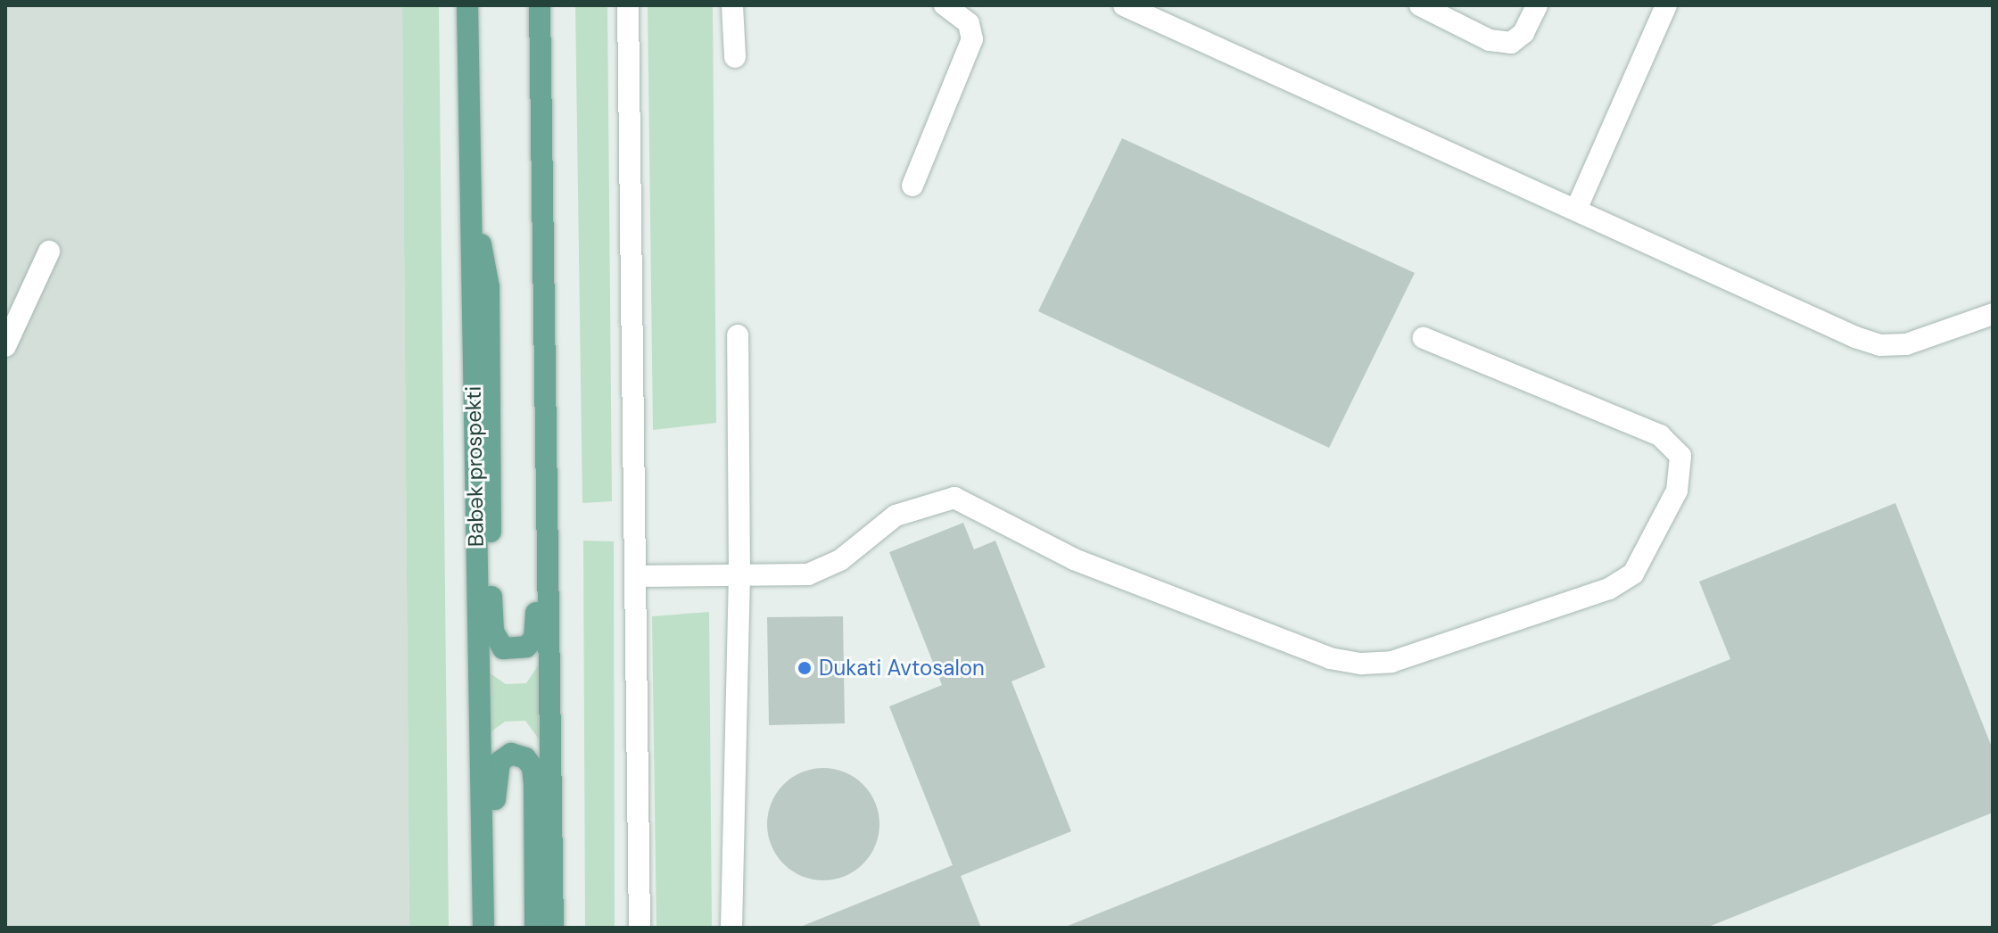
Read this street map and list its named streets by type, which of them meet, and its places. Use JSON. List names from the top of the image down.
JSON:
{
  "streets": {
    "main road": ["Babək prospekti"]
  },
  "places": ["Dukati Avtosalon"]
}
